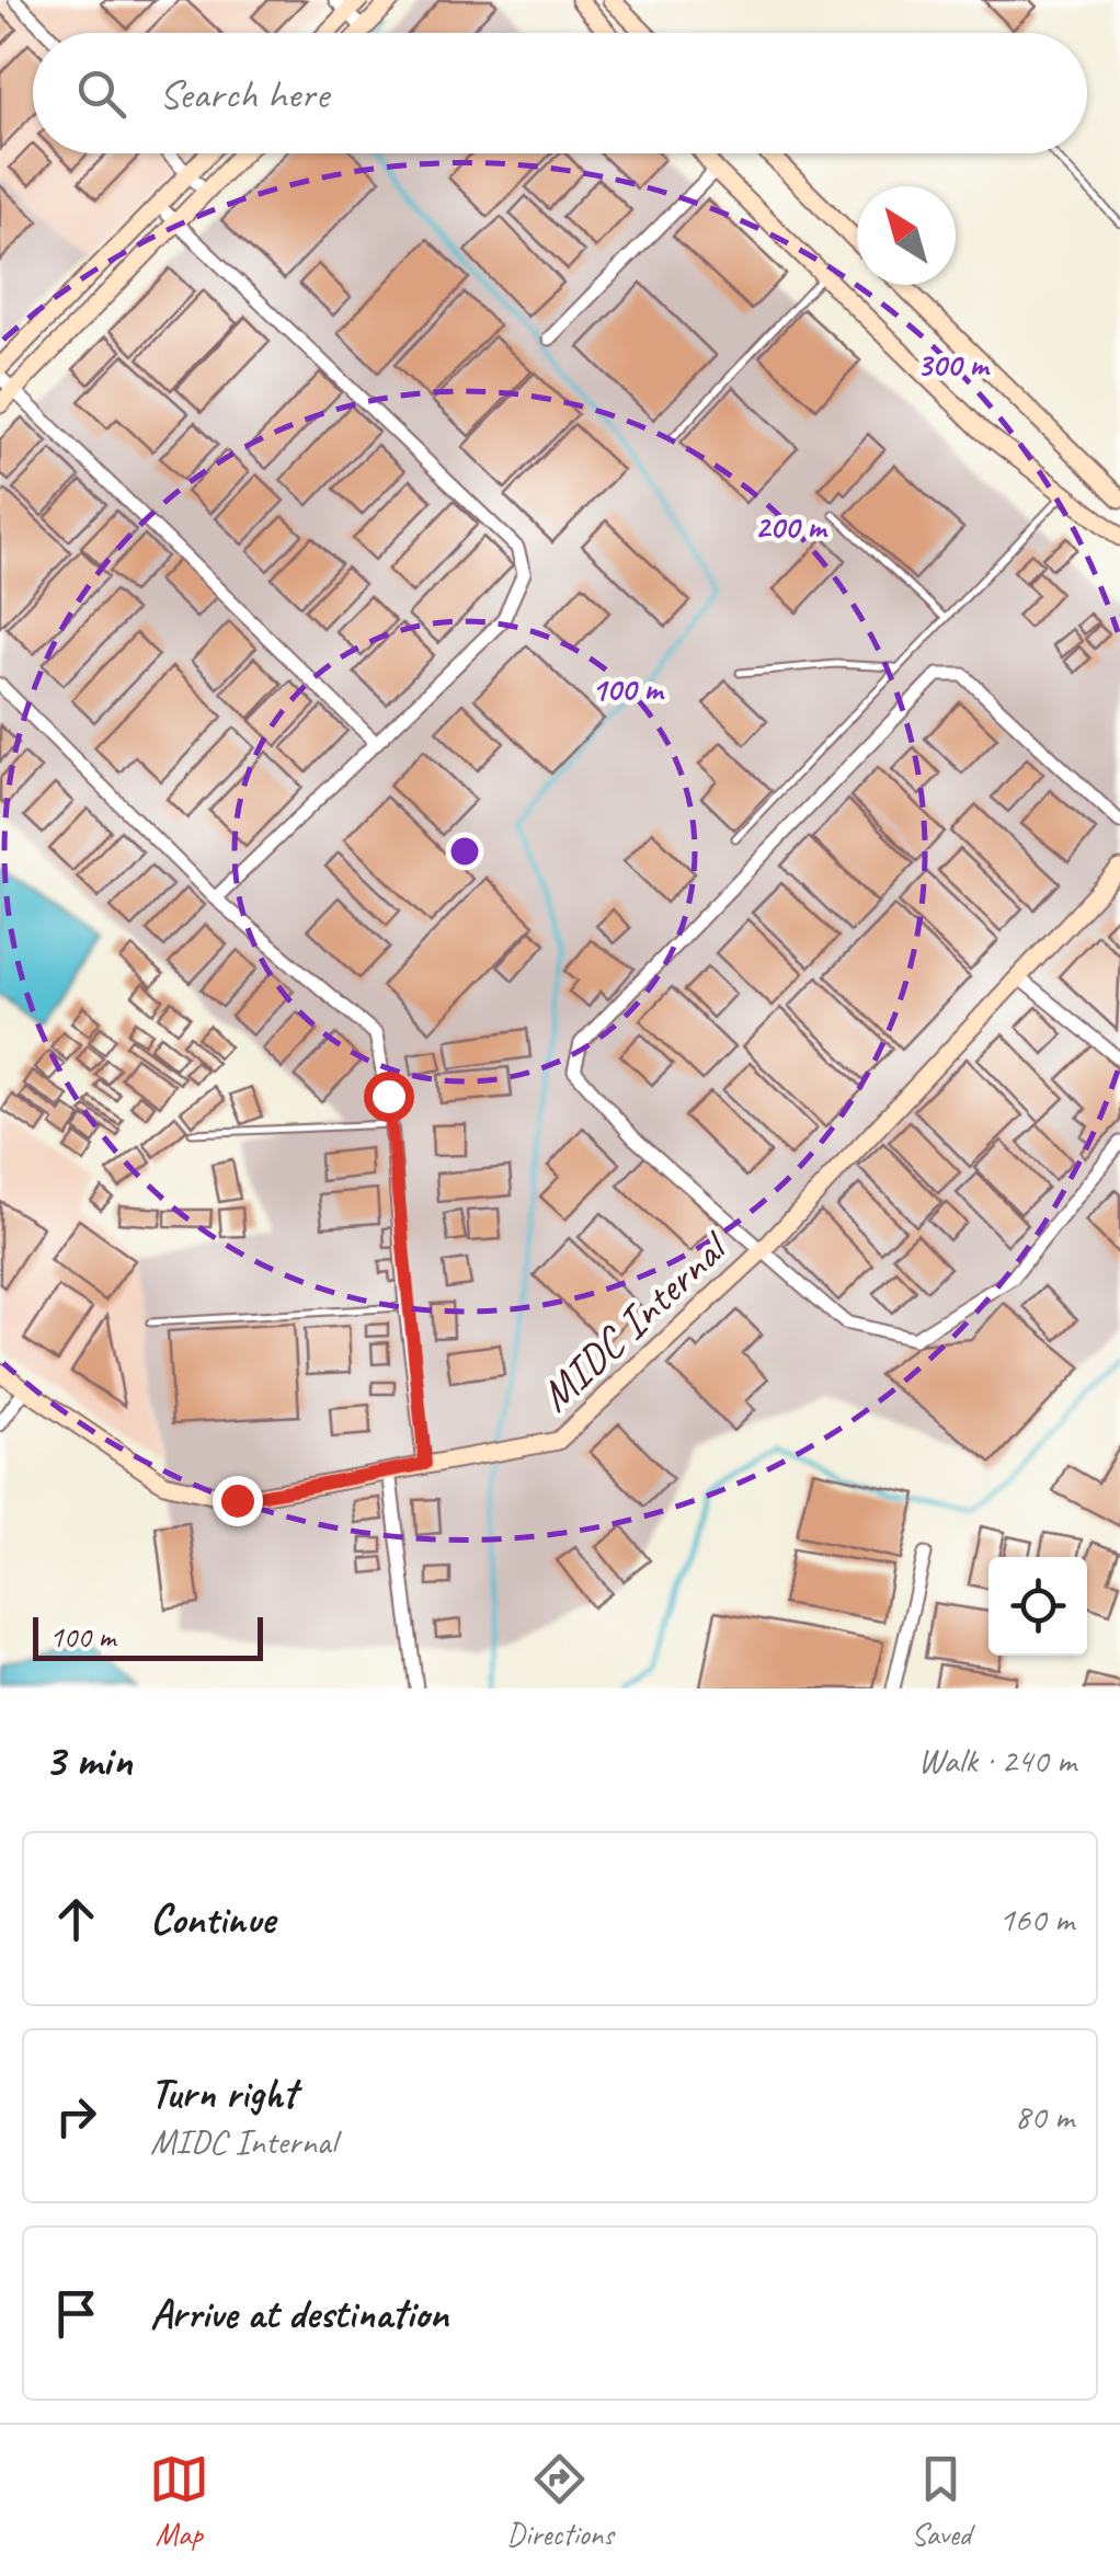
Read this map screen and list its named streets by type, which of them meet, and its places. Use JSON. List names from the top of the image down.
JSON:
{
  "streets": {
    "main road": ["MIDC Internal"]
  },
  "scale_bar": "100 m",
  "north": "top left",
  "page": {
    "search": "Search here",
    "scale": "100 m",
    "heading": ["3 min", "Walk · 240 m"],
    "list": [
      ["Continue", "160 m"],
      ["Turn right", "MIDC Internal", "80 m"],
      "Arrive at destination"
    ],
    "nav": ["Map", "Directions", "Saved"]
  },
  "rings": ["300 m", "200 m", "100 m"]
}
